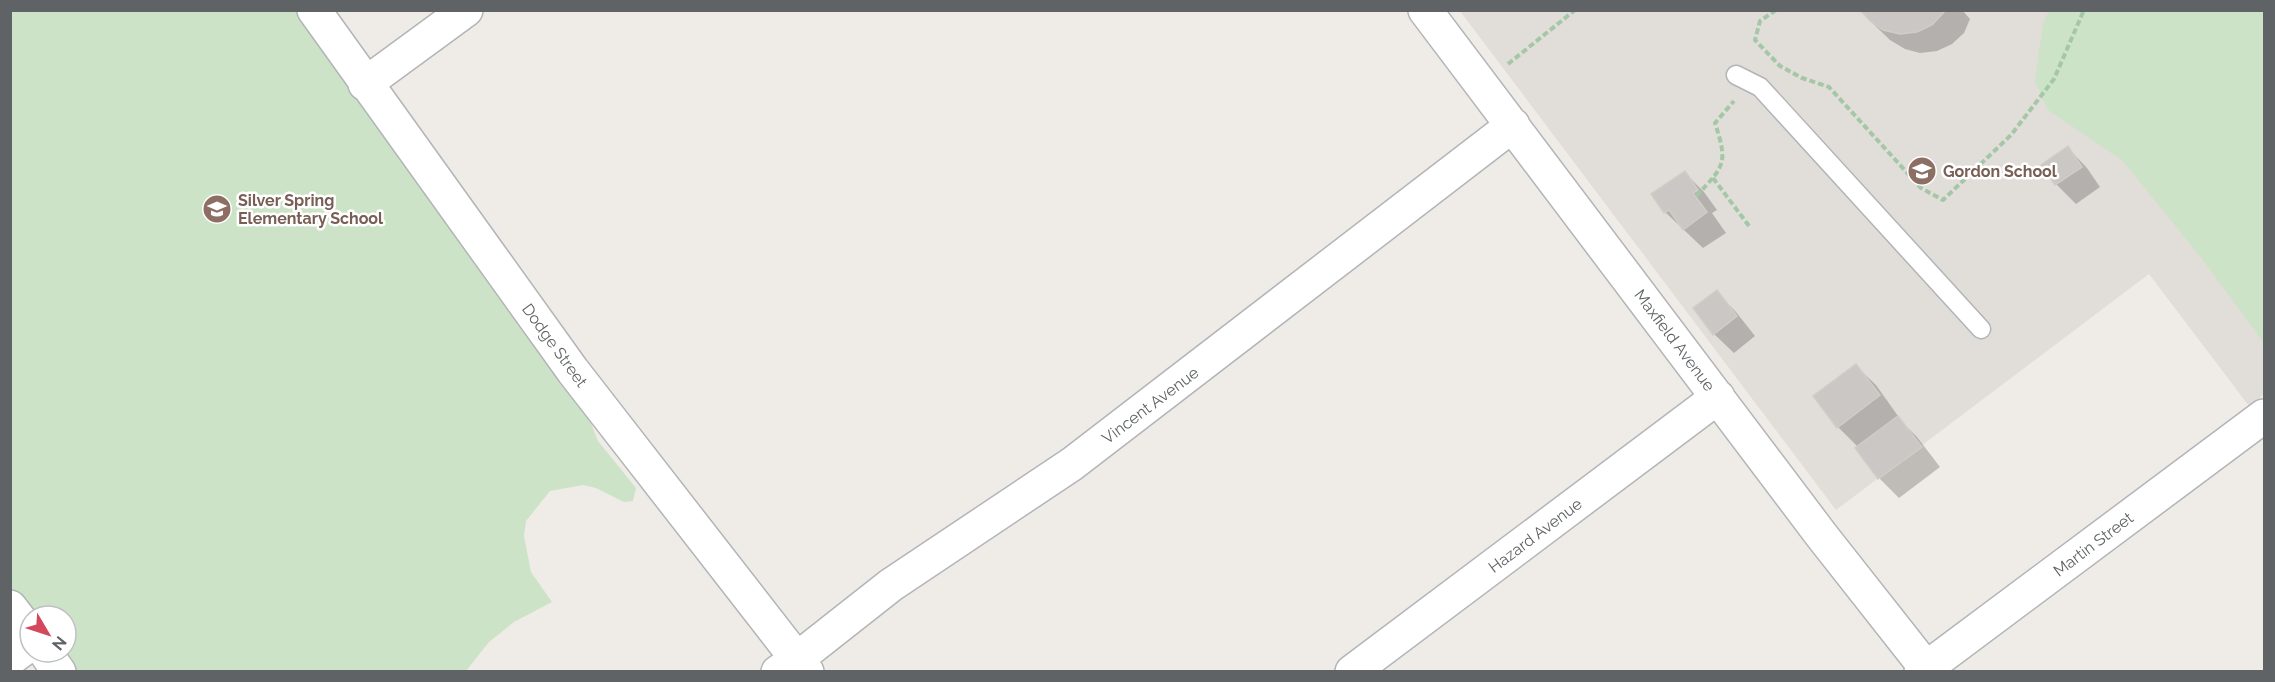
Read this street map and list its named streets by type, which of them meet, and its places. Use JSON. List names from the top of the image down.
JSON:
{
  "streets": {
    "street": [
      "Maxfield Avenue",
      "Dodge Street",
      "Vincent Avenue",
      "Hazard Avenue",
      "Martin Street"
    ]
  },
  "crossings": [
    ["Maxfield Avenue", "Vincent Avenue"],
    ["Maxfield Avenue", "Hazard Avenue"],
    ["Maxfield Avenue", "Martin Street"],
    ["Dodge Street", "Vincent Avenue"]
  ],
  "places": {
    "school or university": ["Gordon School", "Silver Spring Elementary School"]
  },
  "north": "bottom right"
}
